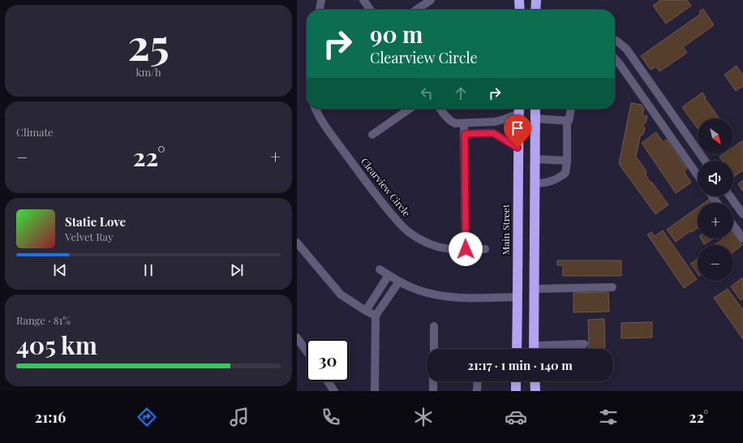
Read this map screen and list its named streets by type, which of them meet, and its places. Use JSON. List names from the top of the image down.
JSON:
{
  "streets": {
    "highway": ["Main Street"],
    "street": ["Clearview Circle"]
  },
  "north": "bottom right",
  "page": {
    "tile": [
      ["25", "km/h"],
      "Climate",
      ["Range · 81%", "405 km"]
    ],
    "turn": ["90 m", "Clearview Circle"],
    "map_buttons": ["+", "−"],
    "heat": ["−", "22°", "+"],
    "song": ["Static Love", "Velvet Ray"],
    "limit": "30",
    "trip": "21:17 · 1 min · 140 m",
    "tabs": ["21:16", "22°"]
  }
}
